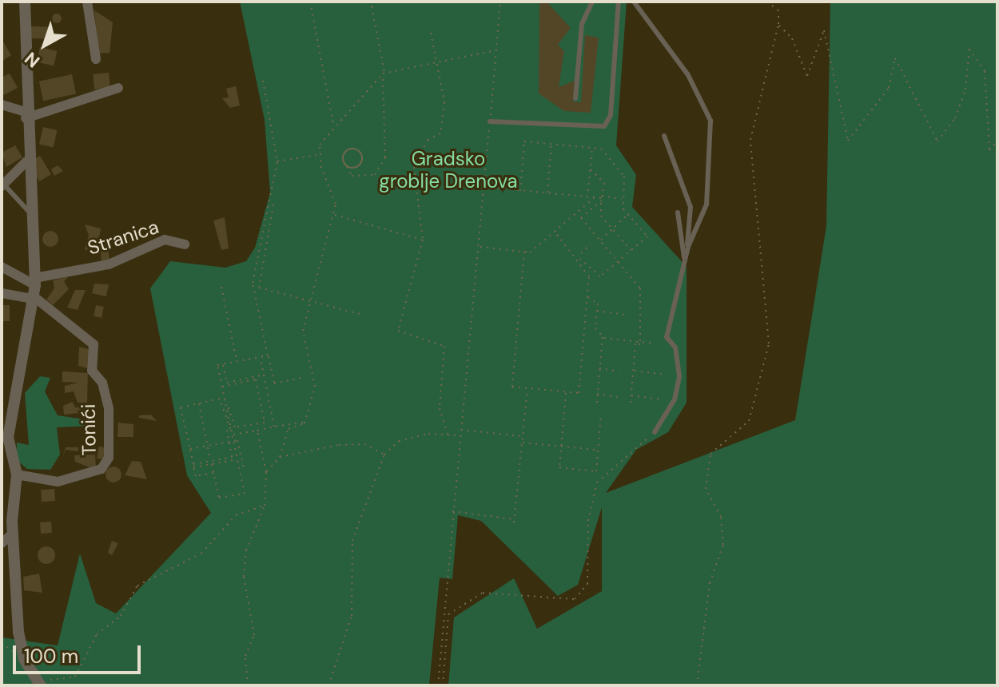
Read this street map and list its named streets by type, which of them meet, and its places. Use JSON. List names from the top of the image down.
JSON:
{
  "streets": {
    "street": ["Stranica", "Tonići"]
  },
  "parks": ["Gradsko groblje Drenova"],
  "scale_bar": "100 m",
  "north": "bottom left"
}
